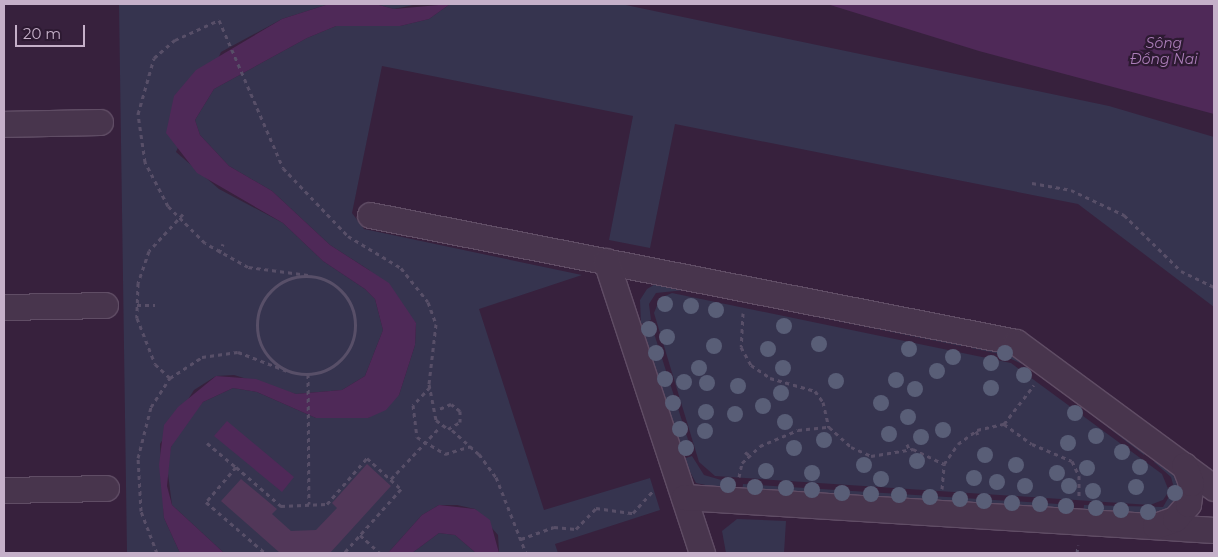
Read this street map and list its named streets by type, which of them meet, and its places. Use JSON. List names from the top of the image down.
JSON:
{
  "water": ["Sông Đồng Nai"],
  "scale_bar": "20 m"
}
